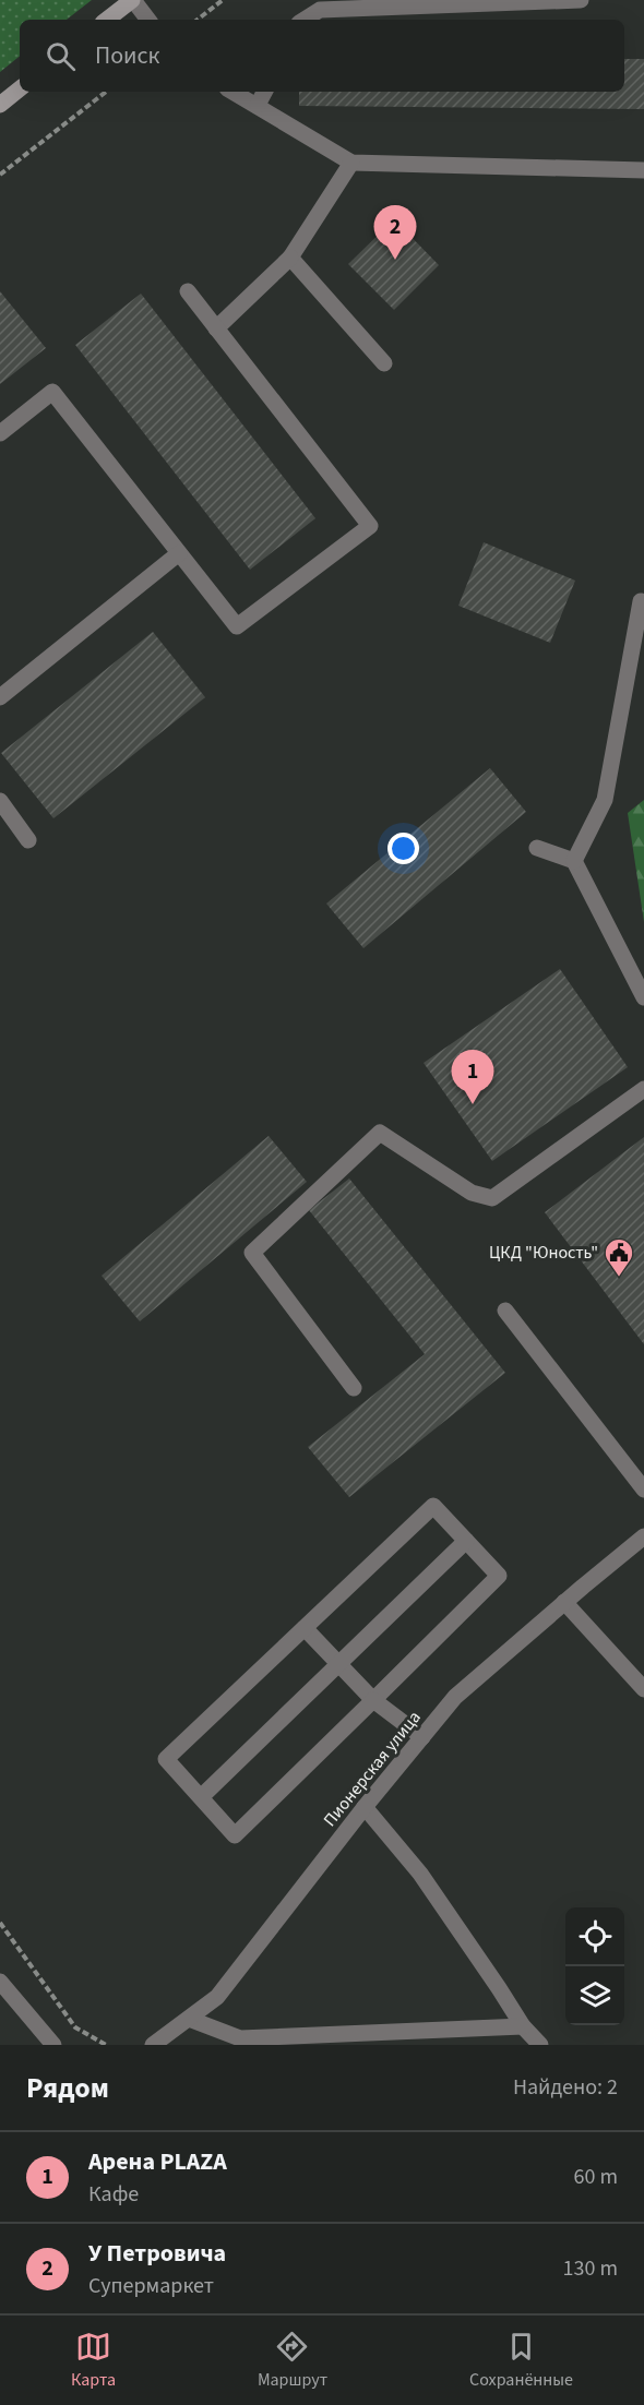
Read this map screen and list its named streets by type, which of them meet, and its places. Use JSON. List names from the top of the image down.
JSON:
{
  "streets": {
    "street": ["Пионерская улица"]
  },
  "places": {
    "public building": ["ЦКД \"Юность\""]
  },
  "page": {
    "search": "Поиск",
    "pins": ["2", "1"],
    "heading": ["Рядом", "Найдено: 2"],
    "list": [
      {
        "mark": "1",
        "name": "Арена PLAZA",
        "note": "Кафе",
        "value": "60 m"
      },
      {
        "mark": "2",
        "name": "У Петровича",
        "note": "Супермаркет",
        "value": "130 m"
      }
    ],
    "nav": ["Карта", "Маршрут", "Сохранённые"]
  }
}
